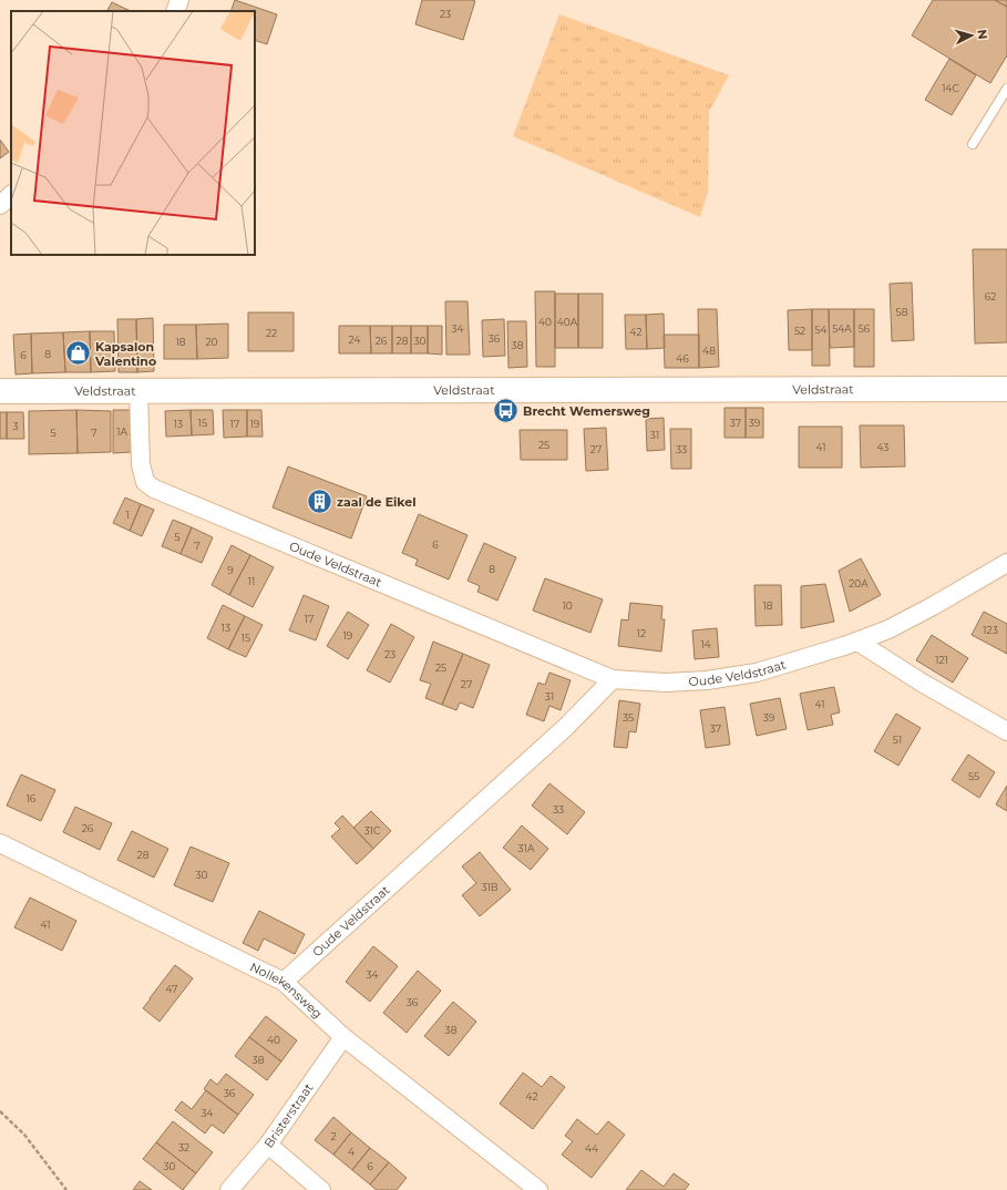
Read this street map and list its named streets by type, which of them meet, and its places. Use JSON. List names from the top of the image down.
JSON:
{
  "streets": {
    "street": [
      "Veldstraat",
      "Oude Veldstraat",
      "Nollekensweg",
      "Bristerstraat"
    ]
  },
  "crossings": [
    ["Veldstraat", "Oude Veldstraat"],
    ["Oude Veldstraat", "Nollekensweg"],
    ["Nollekensweg", "Bristerstraat"]
  ],
  "places": {
    "shop": ["Kapsalon Valentino"],
    "bus stop": ["Brecht Wemersweg"],
    "building": ["zaal de Eikel"]
  },
  "house_numbers": [
    "23",
    "14C",
    "62",
    "58",
    "40",
    "40A",
    "34",
    "54A",
    "56",
    "54",
    "52",
    "42",
    "22",
    "36",
    "24",
    "26",
    "28",
    "30",
    "18",
    "20",
    "38",
    "48",
    "8",
    "6",
    "46",
    "15",
    "37",
    "39",
    "13",
    "17",
    "19",
    "3",
    "1A",
    "5",
    "7",
    "31",
    "25",
    "41",
    "43",
    "27",
    "33",
    "1",
    "5",
    "6",
    "7",
    "8",
    "9",
    "11",
    "20A",
    "10",
    "18",
    "17",
    "13",
    "123",
    "12",
    "19",
    "15",
    "14",
    "23",
    "121",
    "25",
    "27",
    "31",
    "41",
    "35",
    "39",
    "37",
    "51",
    "55",
    "16",
    "33",
    "26",
    "31C",
    "31A",
    "28",
    "30",
    "31B",
    "41",
    "34",
    "47",
    "36",
    "38",
    "40",
    "38",
    "36",
    "42",
    "34",
    "2",
    "32",
    "44",
    "4",
    "30",
    "6"
  ],
  "north": "right"
}
